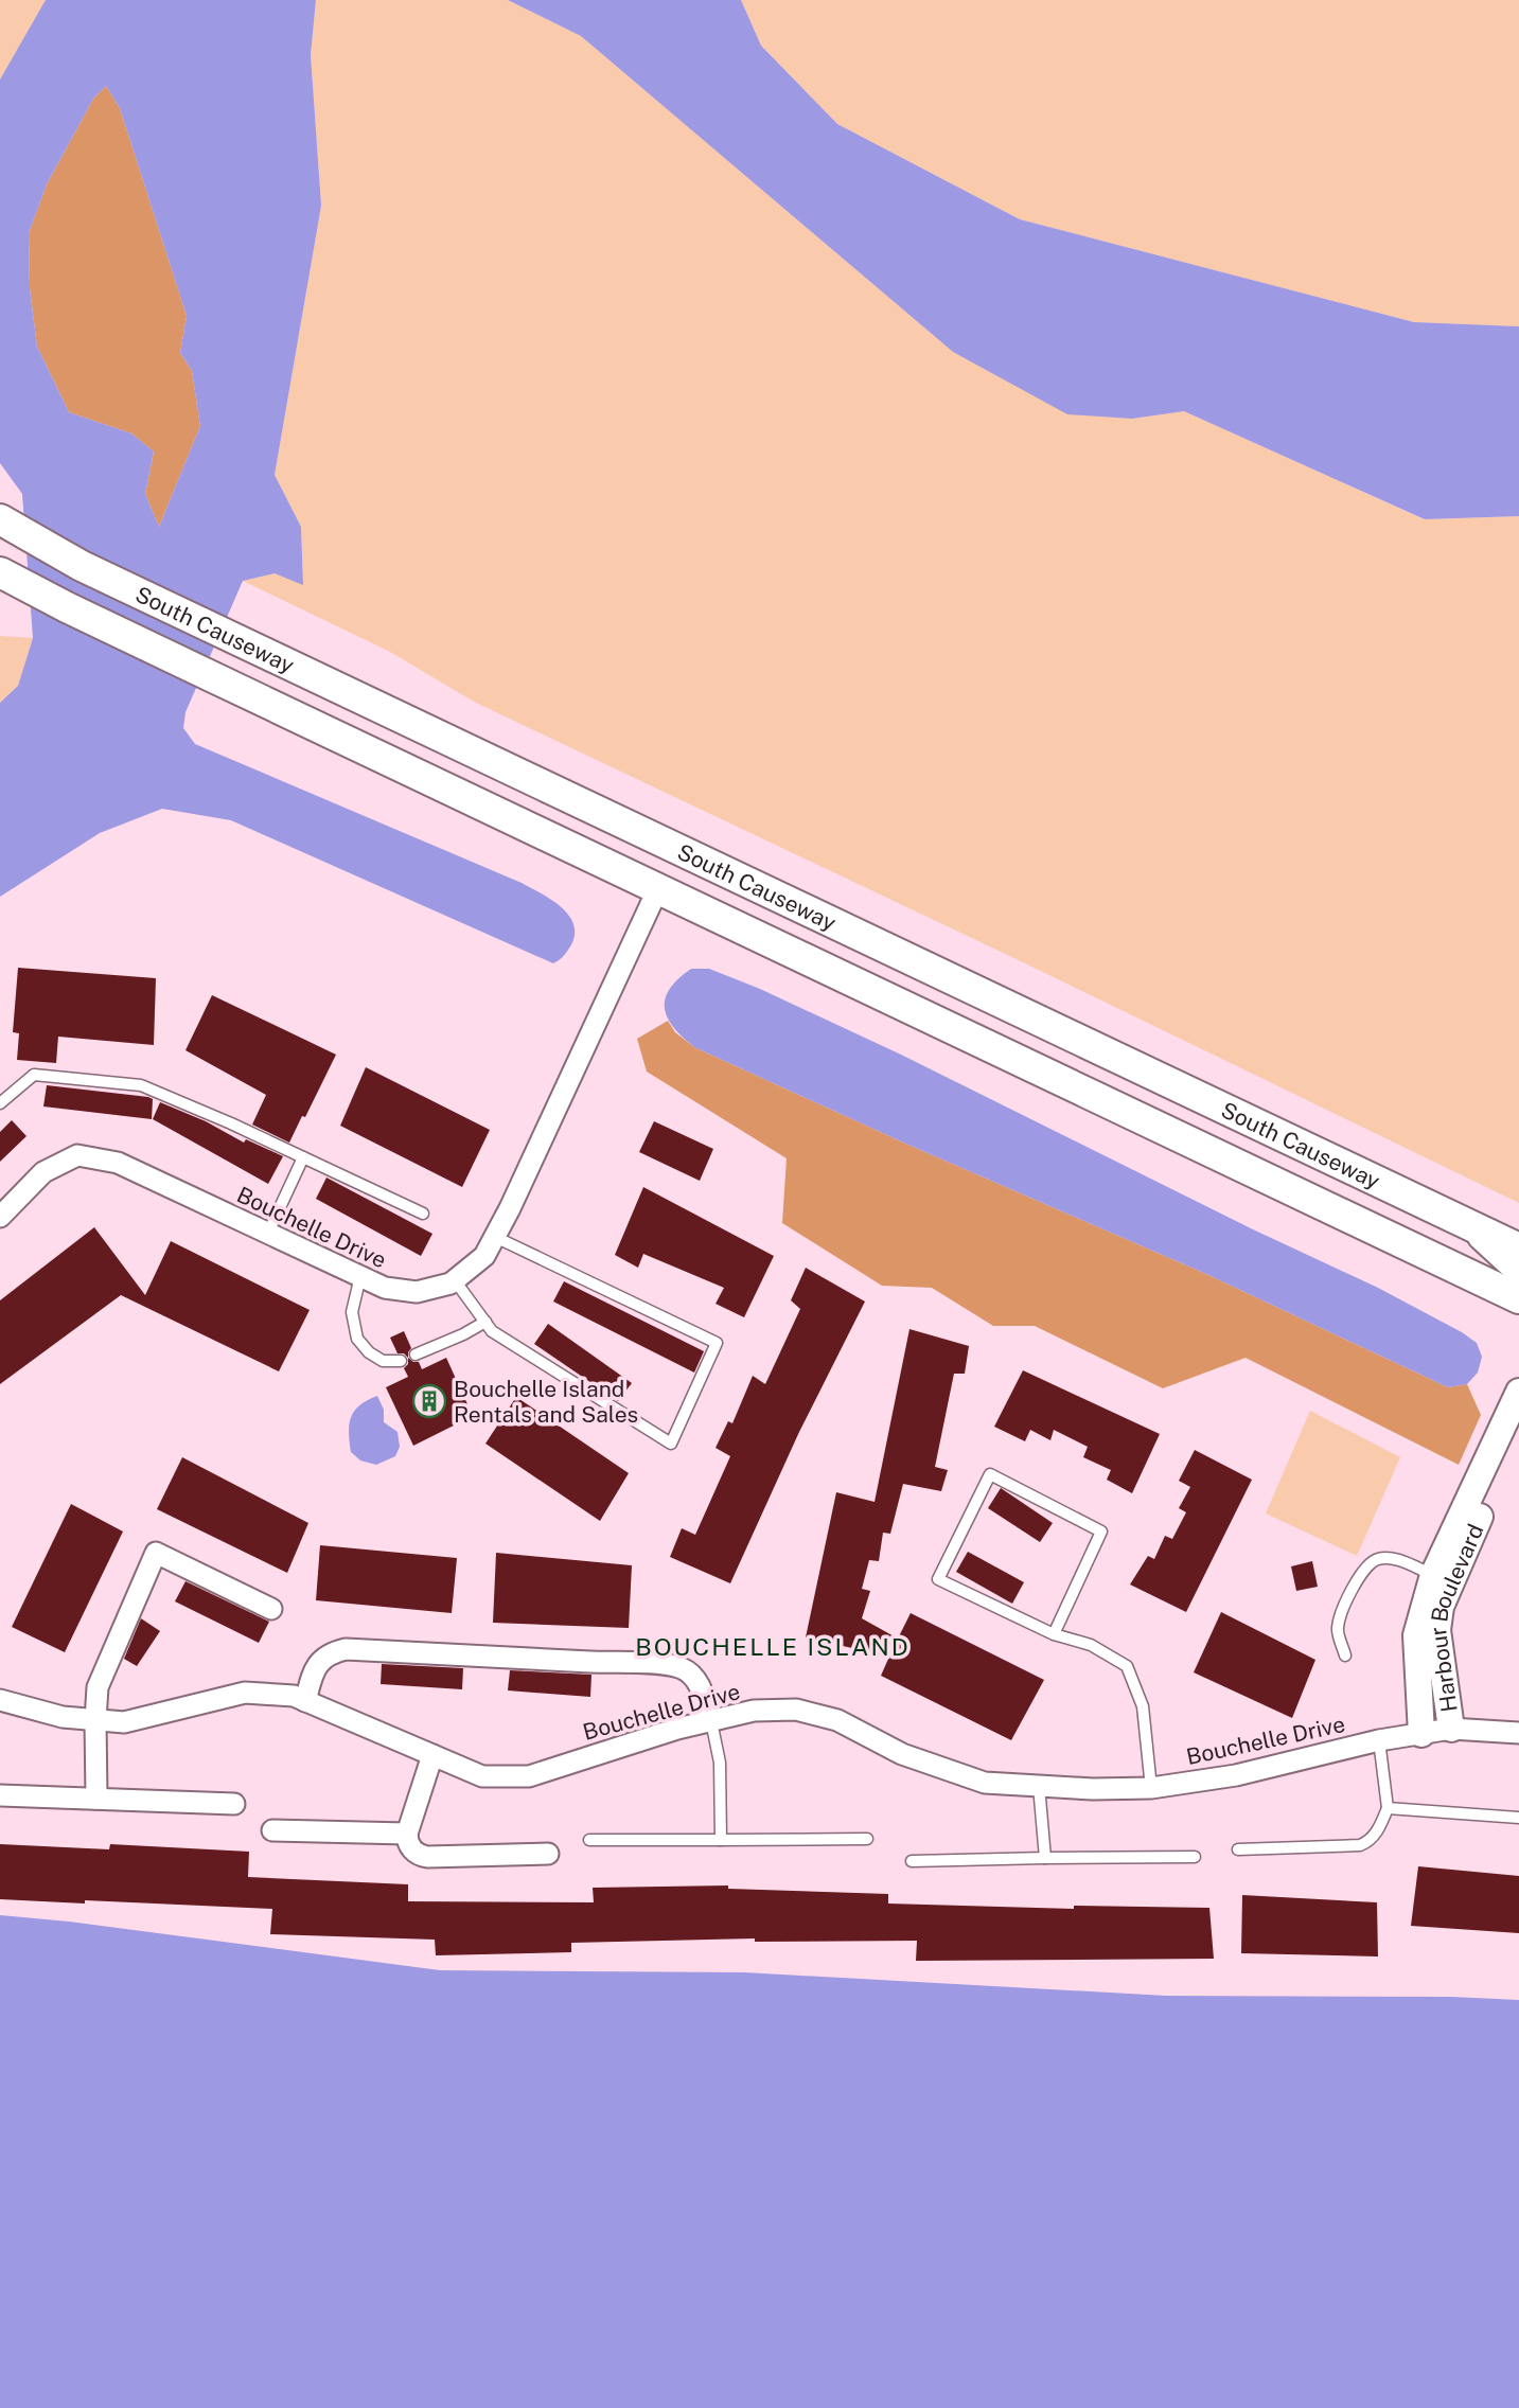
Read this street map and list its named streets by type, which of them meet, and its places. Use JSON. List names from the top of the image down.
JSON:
{
  "streets": {
    "main road": ["South Causeway"],
    "street": ["Bouchelle Drive", "Harbour Boulevard"]
  },
  "crossings": [
    ["South Causeway", "Bouchelle Drive"],
    ["Bouchelle Drive", "Harbour Boulevard"]
  ],
  "districts": ["BOUCHELLE ISLAND"],
  "places": {
    "building": ["Bouchelle Island Rentals and Sales"]
  }
}
